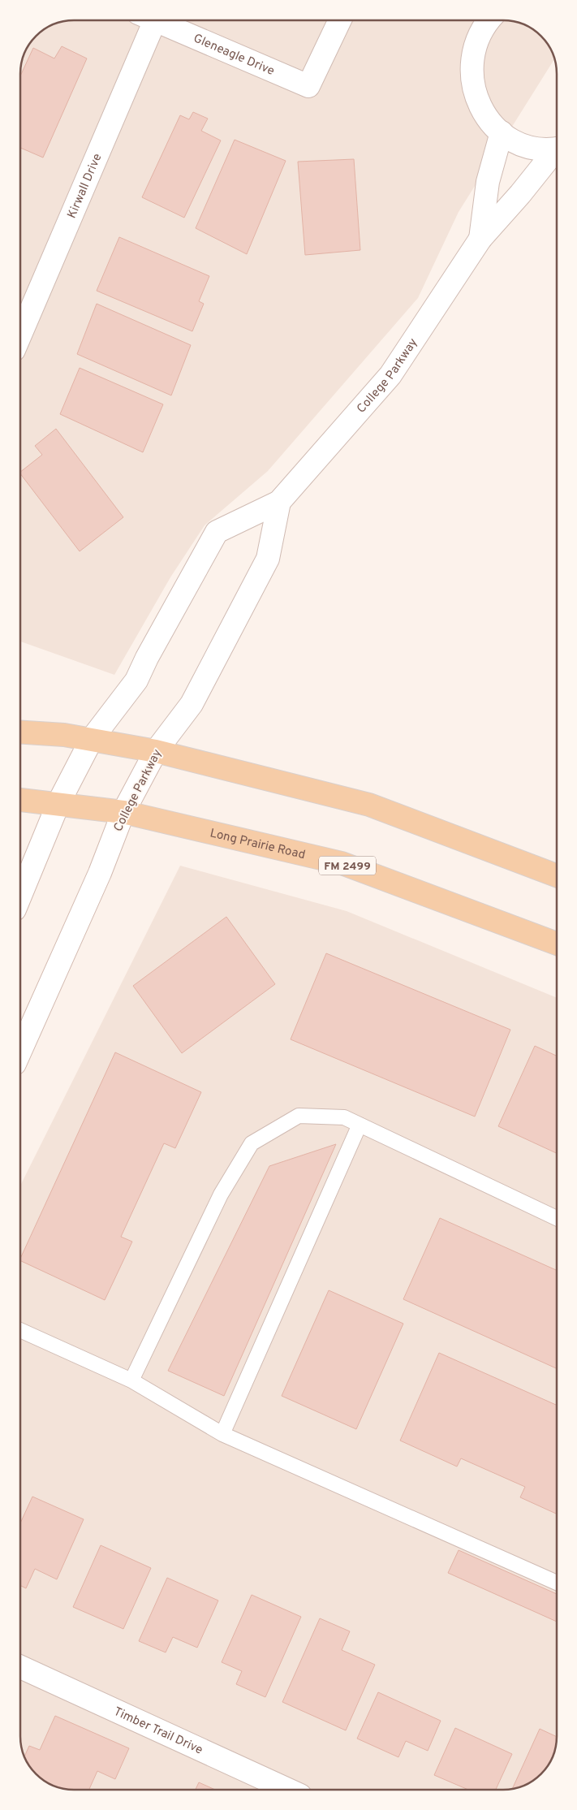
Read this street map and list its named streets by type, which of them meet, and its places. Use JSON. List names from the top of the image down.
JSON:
{
  "streets": {
    "main road": ["Long Prairie Road", "FM 2499"],
    "street": [
      "Gleneagle Drive",
      "Kirwall Drive",
      "College Parkway",
      "Timber Trail Drive"
    ]
  },
  "crossings": [
    ["College Parkway", "Long Prairie Road"]
  ]
}
